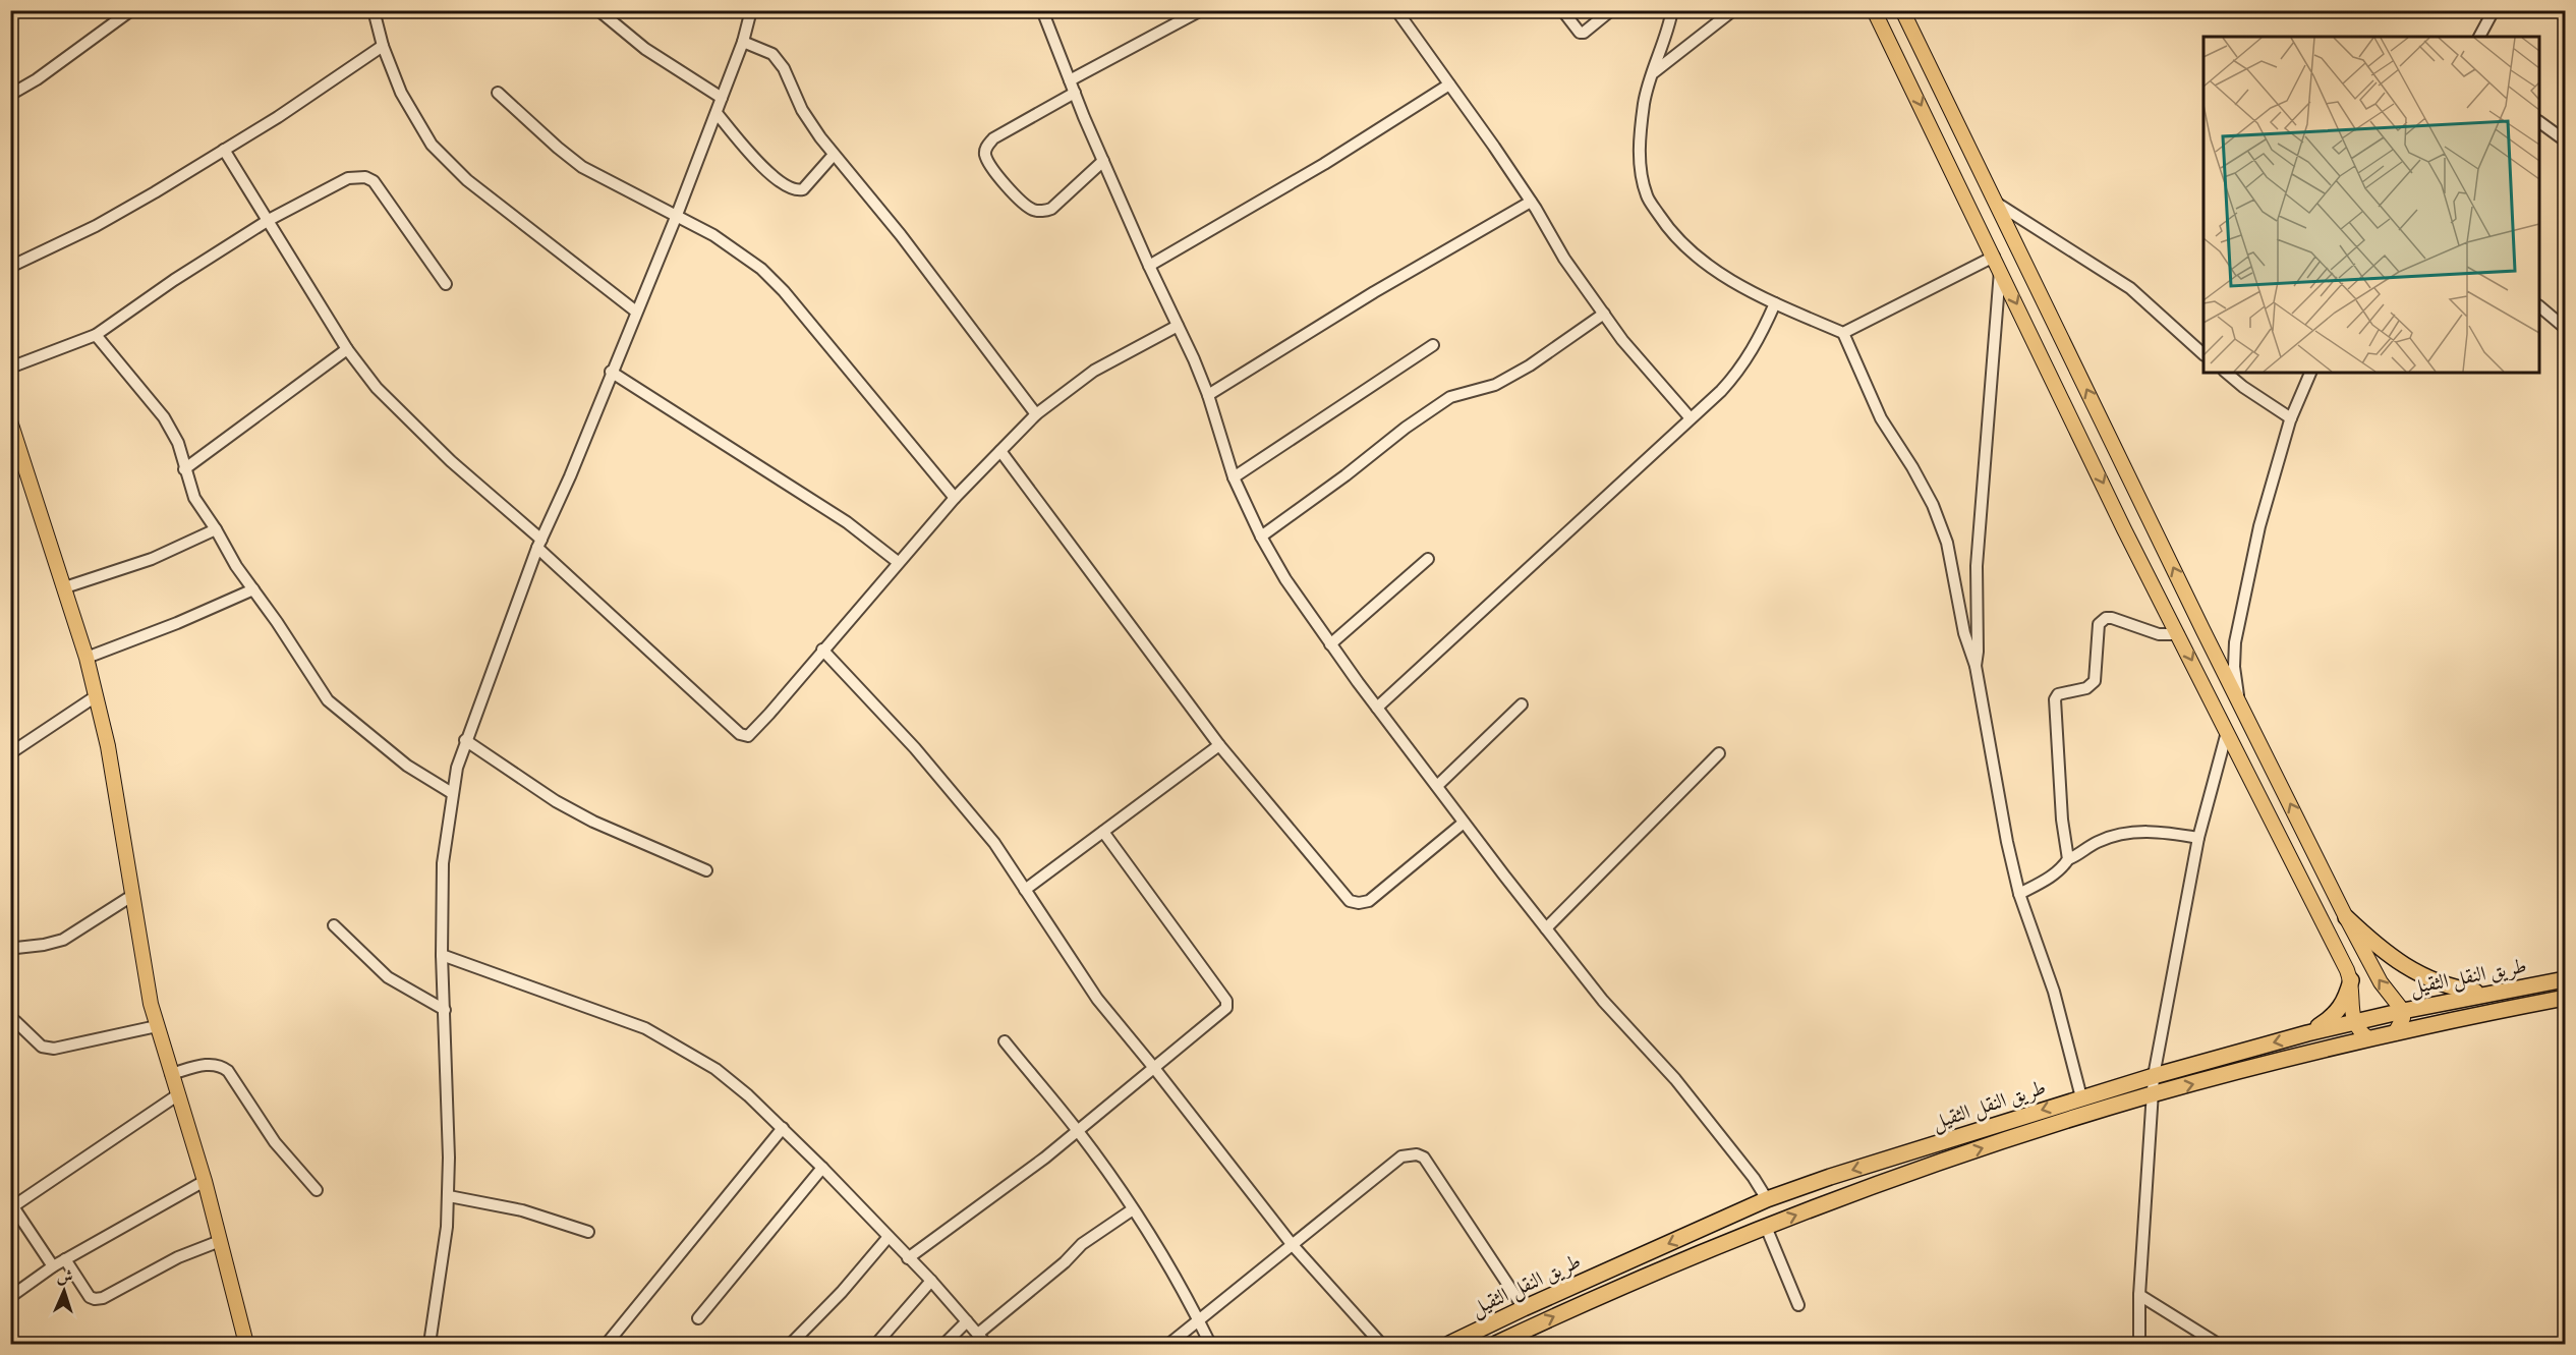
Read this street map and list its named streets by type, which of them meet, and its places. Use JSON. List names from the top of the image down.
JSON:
{
  "streets": {
    "highway": ["طريق النقل الثقيل"]
  },
  "north": "top"
}
